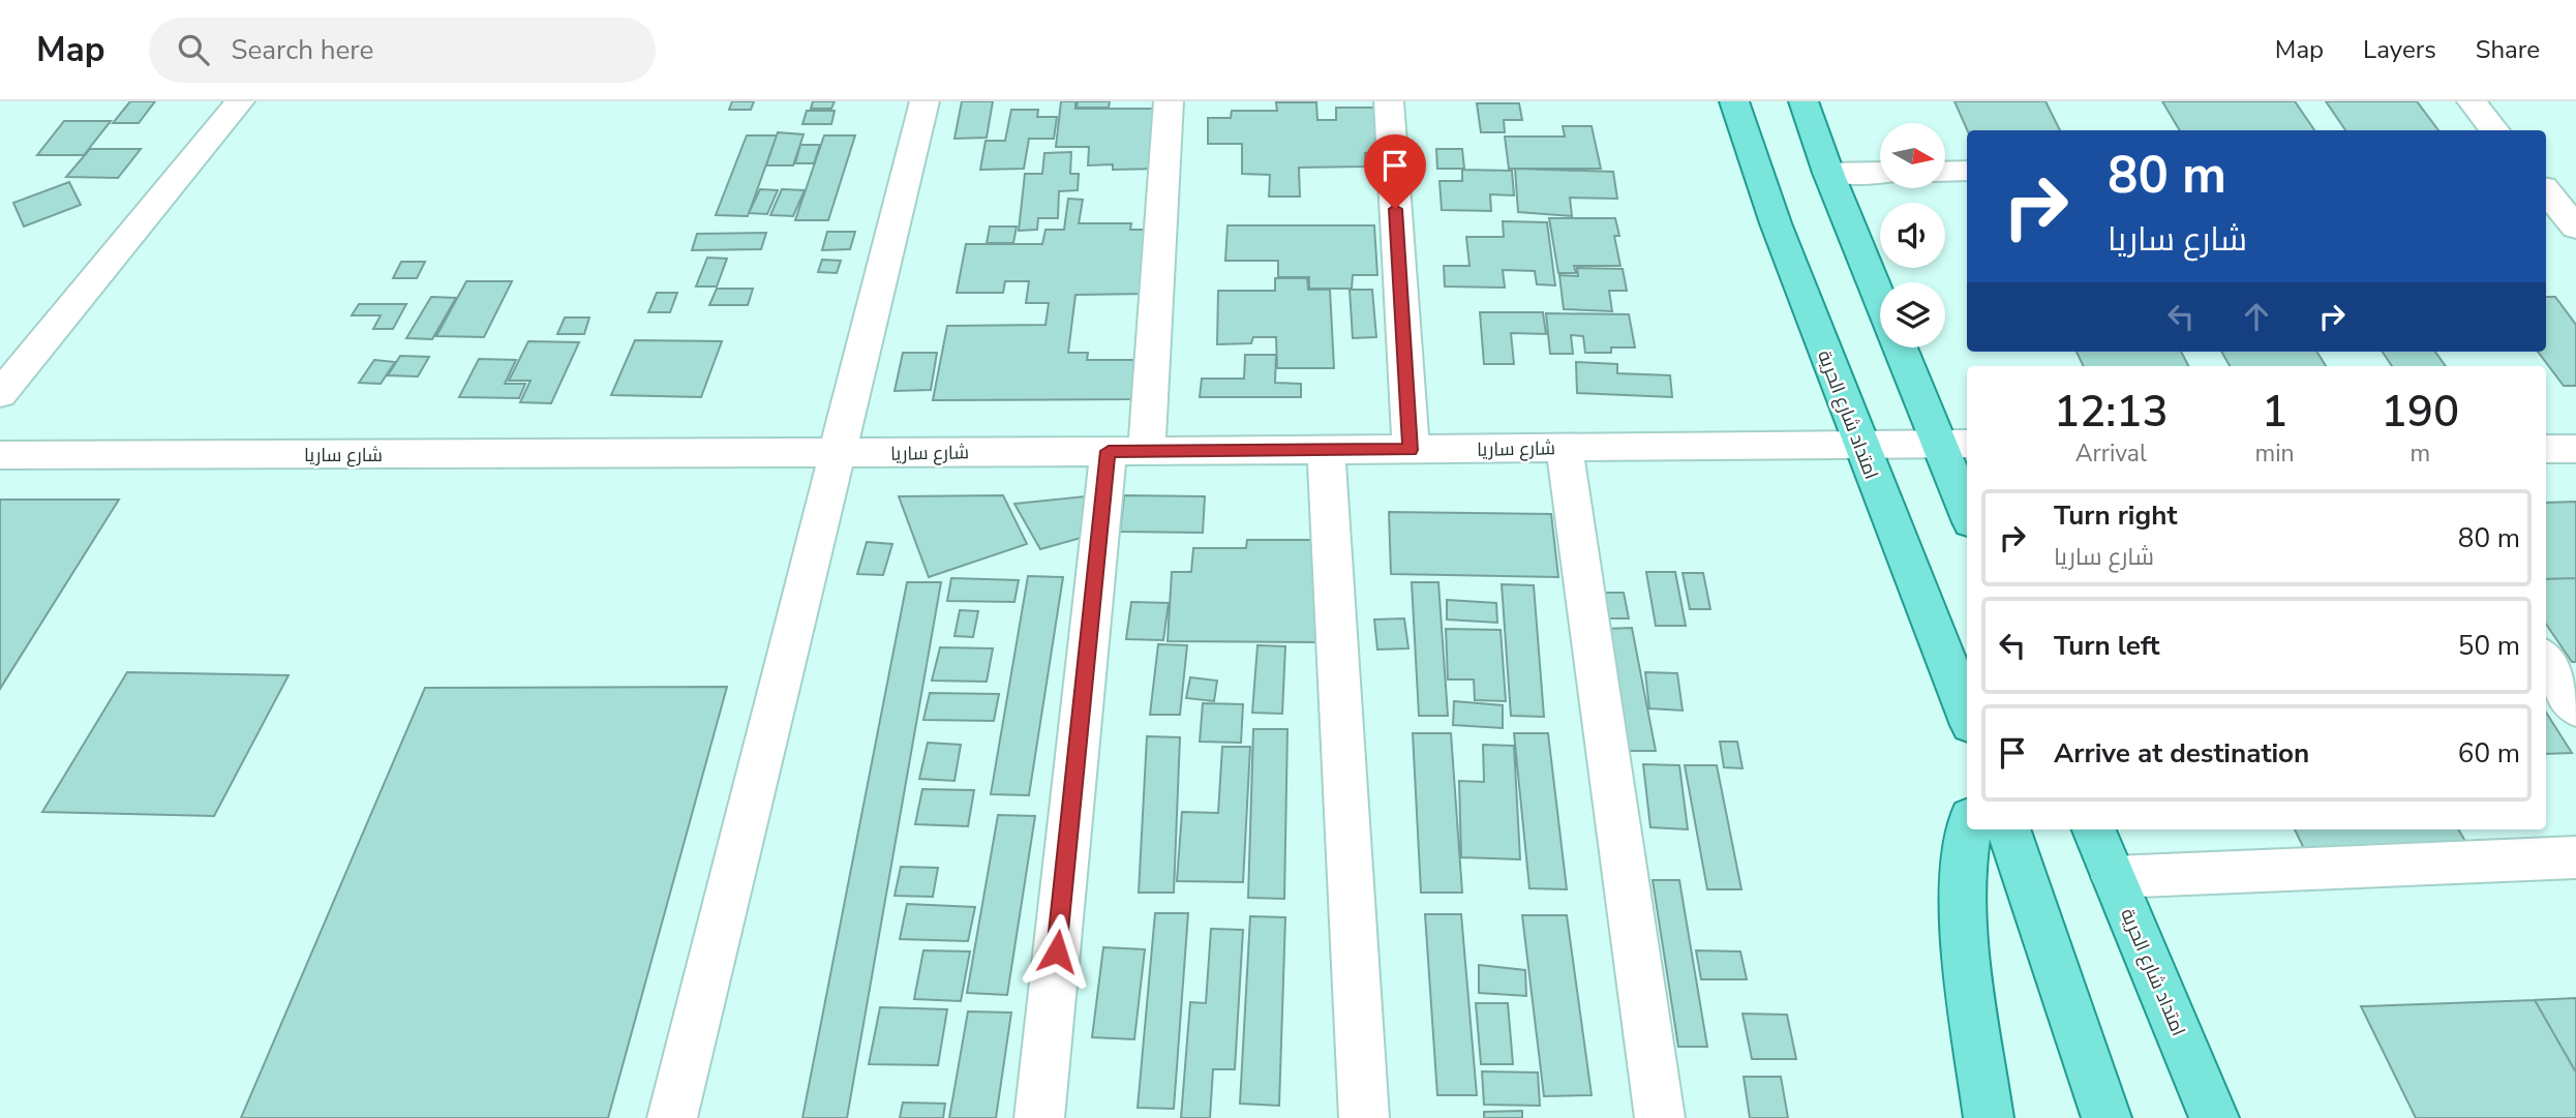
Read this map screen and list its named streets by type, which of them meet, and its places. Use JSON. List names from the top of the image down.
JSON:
{
  "streets": {
    "main road": ["امتداد شارع الحرية"],
    "street": ["شارع ساريا"]
  },
  "crossings": [
    ["امتداد شارع الحرية", "شارع ساريا"]
  ],
  "north": "right",
  "page": {
    "header": "Map",
    "search": "Search here",
    "nav": ["Map", "Layers", "Share"],
    "turn": ["80 m", "شارع ساريا"],
    "eta": [
      "12:13",
      "Arrival",
      "1",
      "min",
      "190",
      "m"
    ],
    "list": [
      {
        "name": "Turn right",
        "note": "شارع ساريا",
        "value": "80 m"
      },
      {
        "name": "Turn left",
        "value": "50 m"
      },
      {
        "name": "Arrive at destination",
        "value": "60 m"
      }
    ]
  }
}
